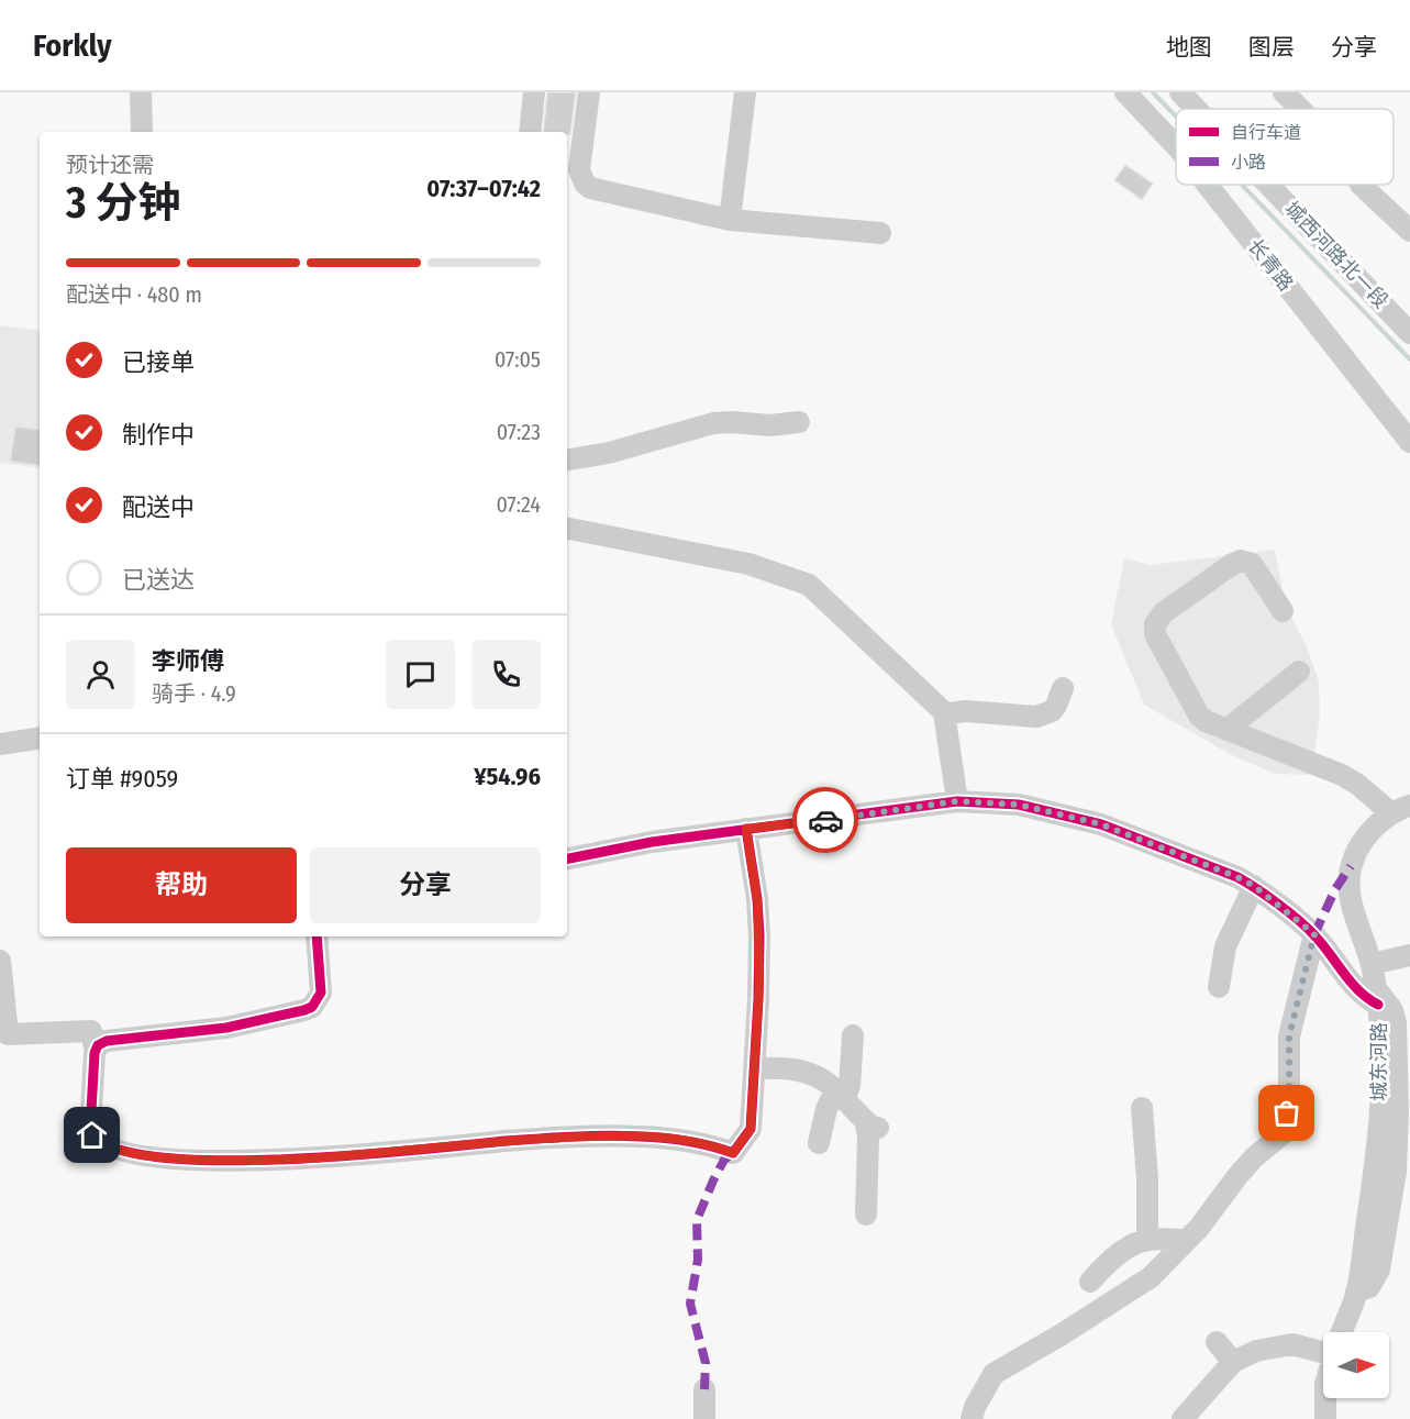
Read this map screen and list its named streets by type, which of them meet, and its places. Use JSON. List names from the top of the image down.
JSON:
{
  "streets": {
    "street": ["城西河路北一段", "长青路", "城东河路"]
  },
  "legend": ["自行车道", "小路"],
  "north": "right",
  "page": {
    "header": "Forkly",
    "nav": ["地图", "图层", "分享"],
    "heading": ["3 分钟", "预计还需", "07:37–07:42"],
    "panel": [
      "李师傅",
      "骑手 · 4.9",
      "订单 #9059",
      "¥54.96"
    ],
    "bar": "配送中 · 480 m",
    "list": [
      ["已接单", "07:05"],
      ["制作中", "07:23"],
      ["配送中", "07:24"],
      "已送达"
    ],
    "buttons": ["帮助", "分享"]
  }
}
